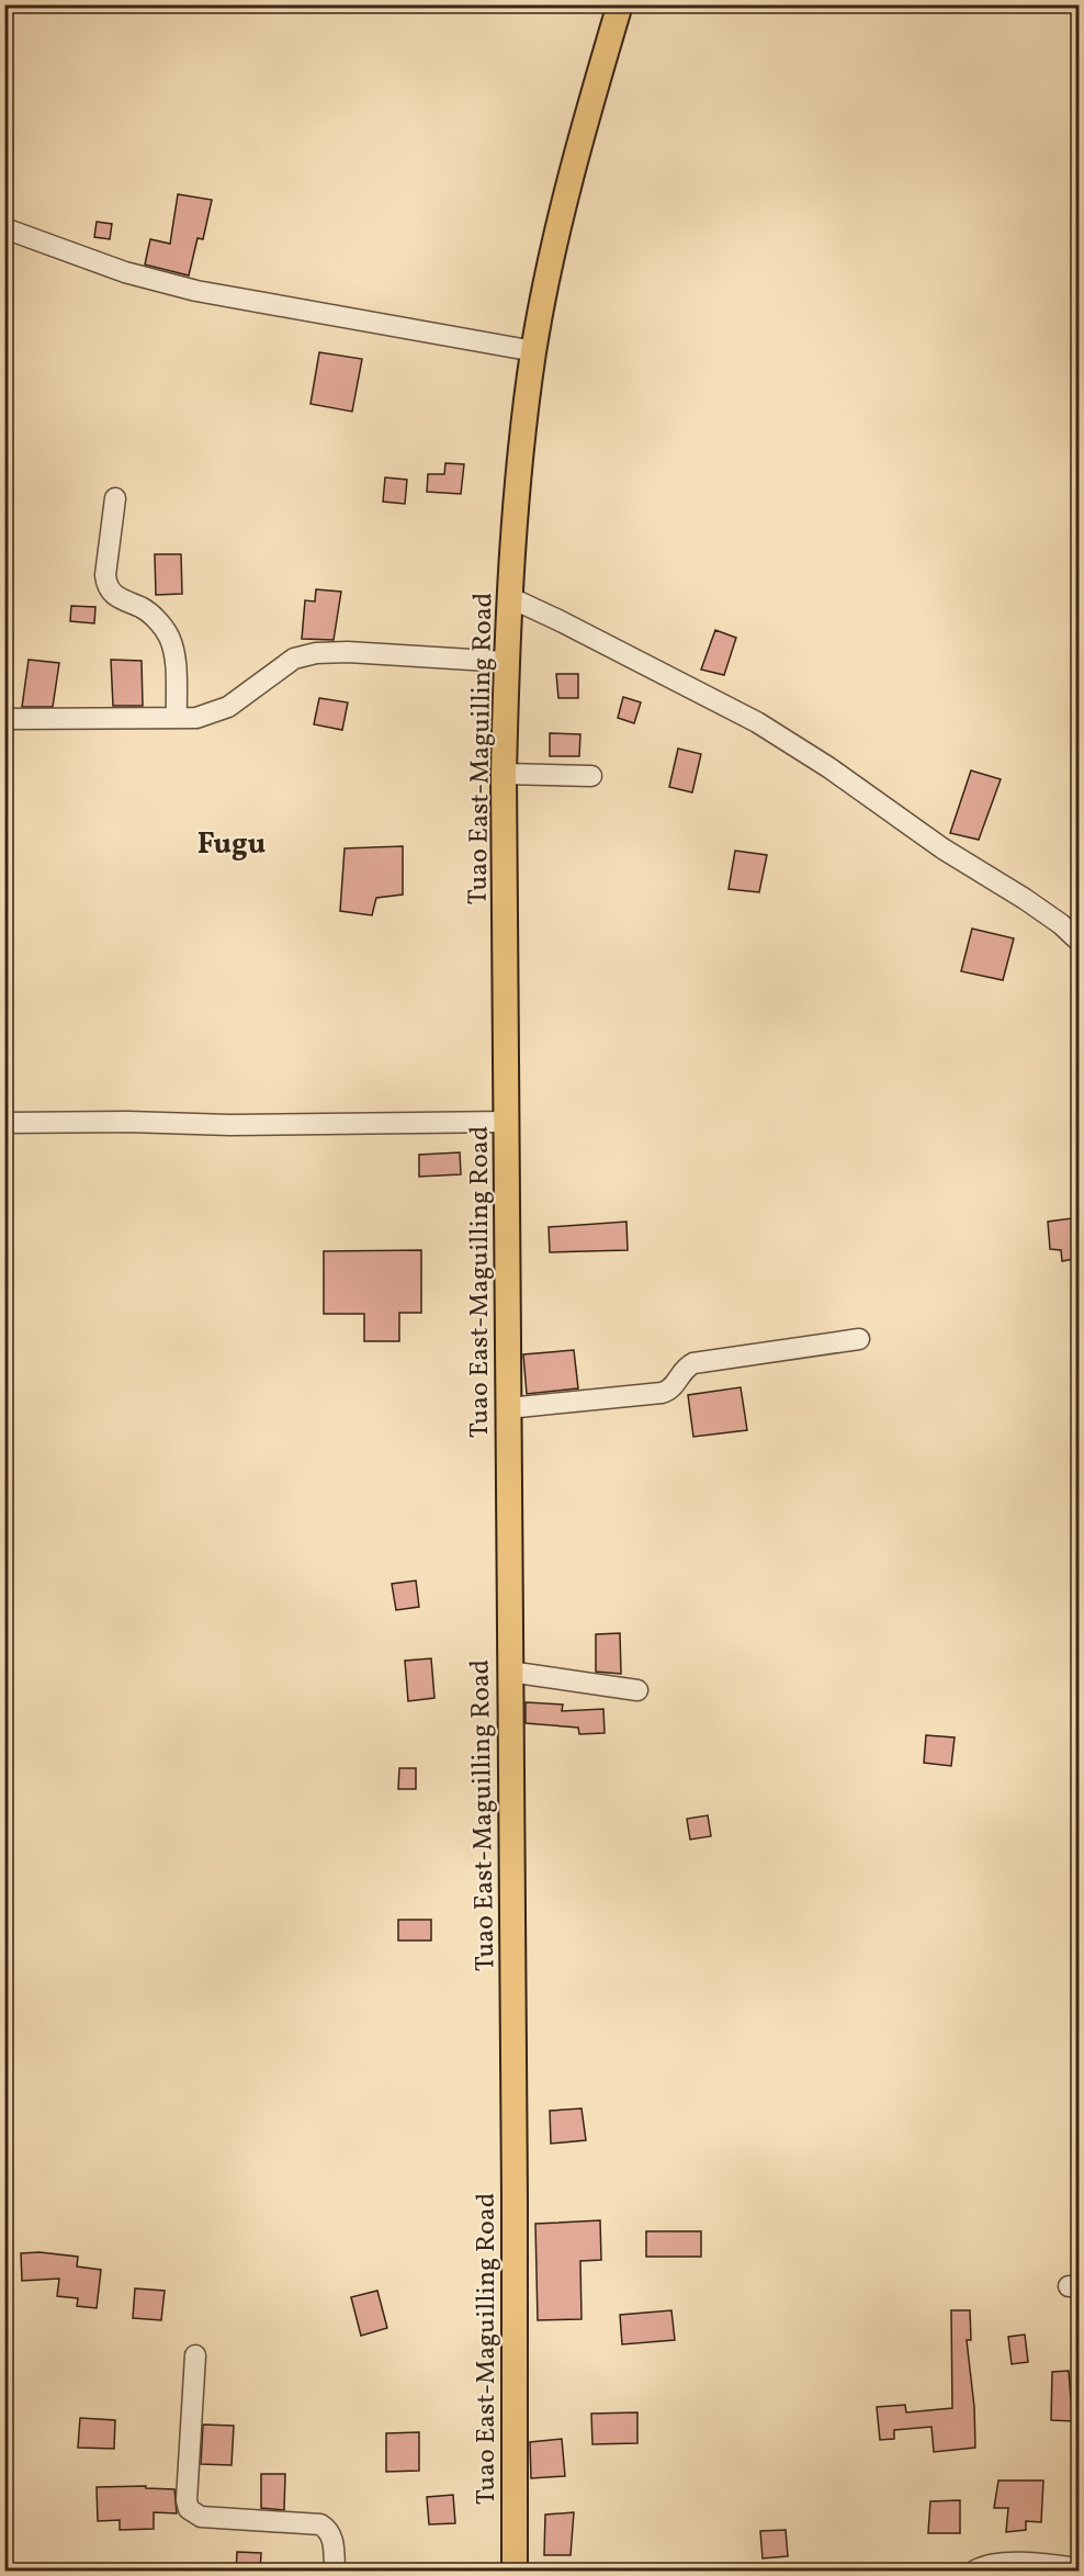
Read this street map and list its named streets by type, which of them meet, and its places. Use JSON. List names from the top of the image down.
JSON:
{
  "streets": {
    "main road": ["Tuao East-Maguilling Road"]
  },
  "districts": ["Fugu"]
}
